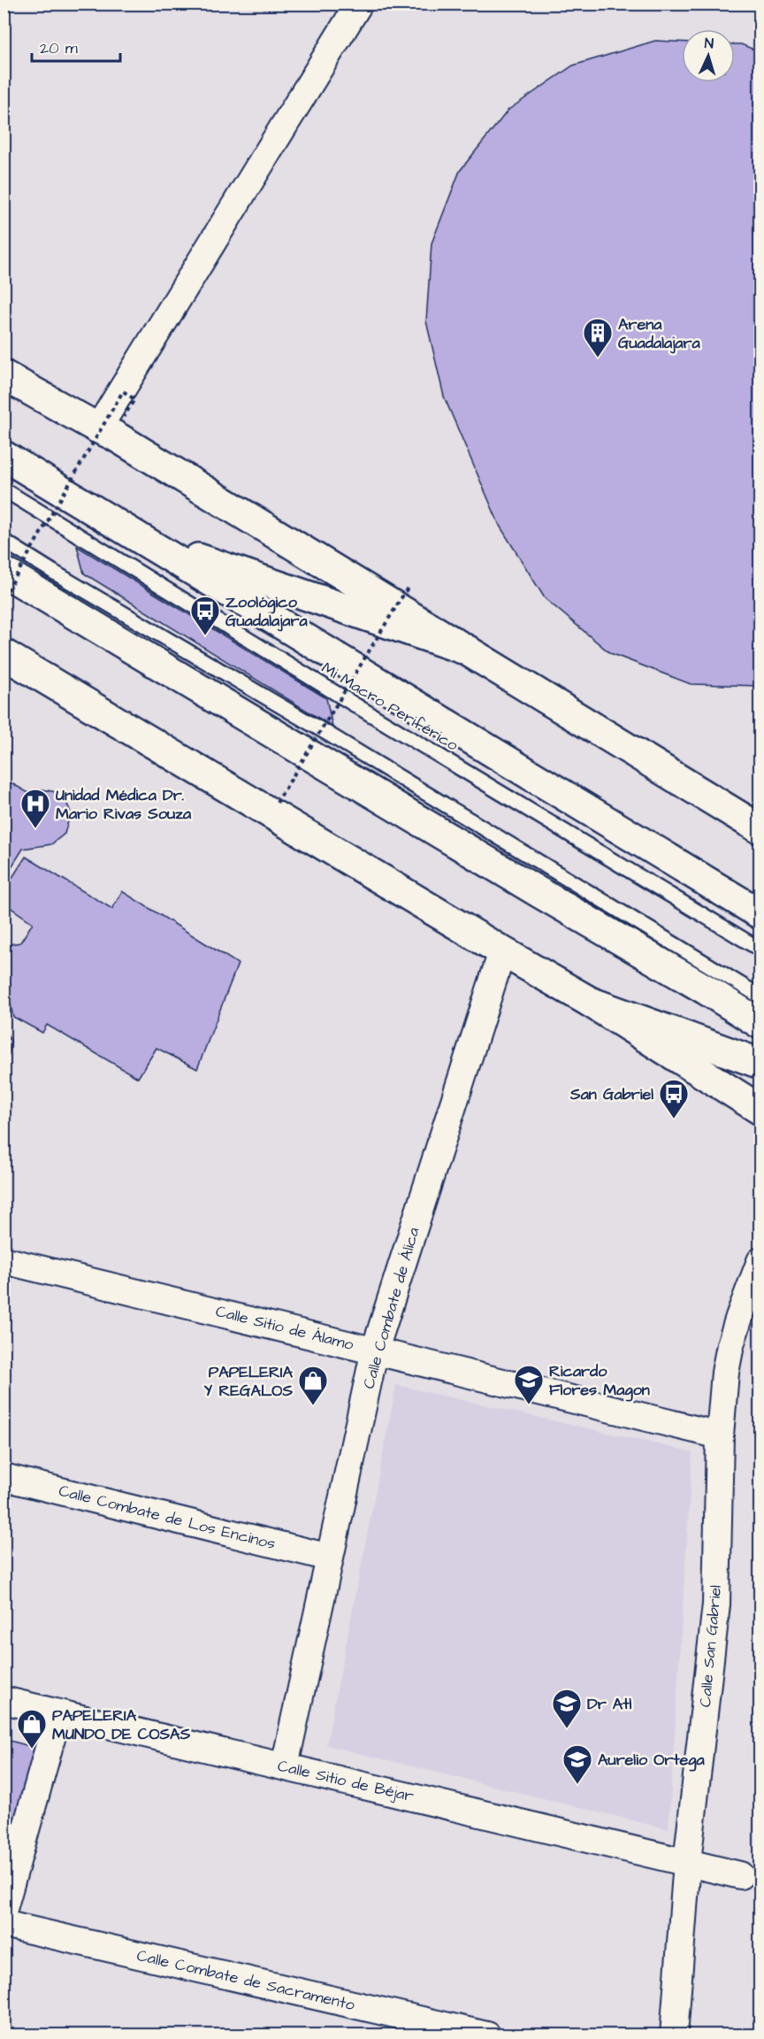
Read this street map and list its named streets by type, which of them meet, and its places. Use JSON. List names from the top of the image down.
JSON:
{
  "streets": {
    "street": [
      "Calle Combate de Álica",
      "Calle Sitio de Álamo",
      "Calle Combate de Los Encinos",
      "Calle San Gabriel",
      "Calle Sitio de Béjar",
      "Calle Combate de Sacramento"
    ],
    "lane": ["Mi Macro Periférico"]
  },
  "crossings": [
    ["Calle Combate de Álica", "Calle Sitio de Álamo"],
    ["Calle Combate de Álica", "Calle Combate de Los Encinos"],
    ["Calle Combate de Álica", "Calle Sitio de Béjar"],
    ["Calle Sitio de Álamo", "Calle San Gabriel"],
    ["Calle San Gabriel", "Calle Sitio de Béjar"]
  ],
  "places": {
    "building": ["Arena Guadalajara"],
    "bus stop": ["Zoológico Guadalajara", "San Gabriel"],
    "hospital": ["Unidad Médica Dr. Mario Rivas Souza"],
    "school or university": ["Ricardo Flores Magon", "Dr Atl", "Aurelio Ortega"],
    "shop": ["PAPELERIA Y REGALOS", "PAPELERIA MUNDO DE COSAS"]
  },
  "scale_bar": "20 m",
  "north": "top"
}
